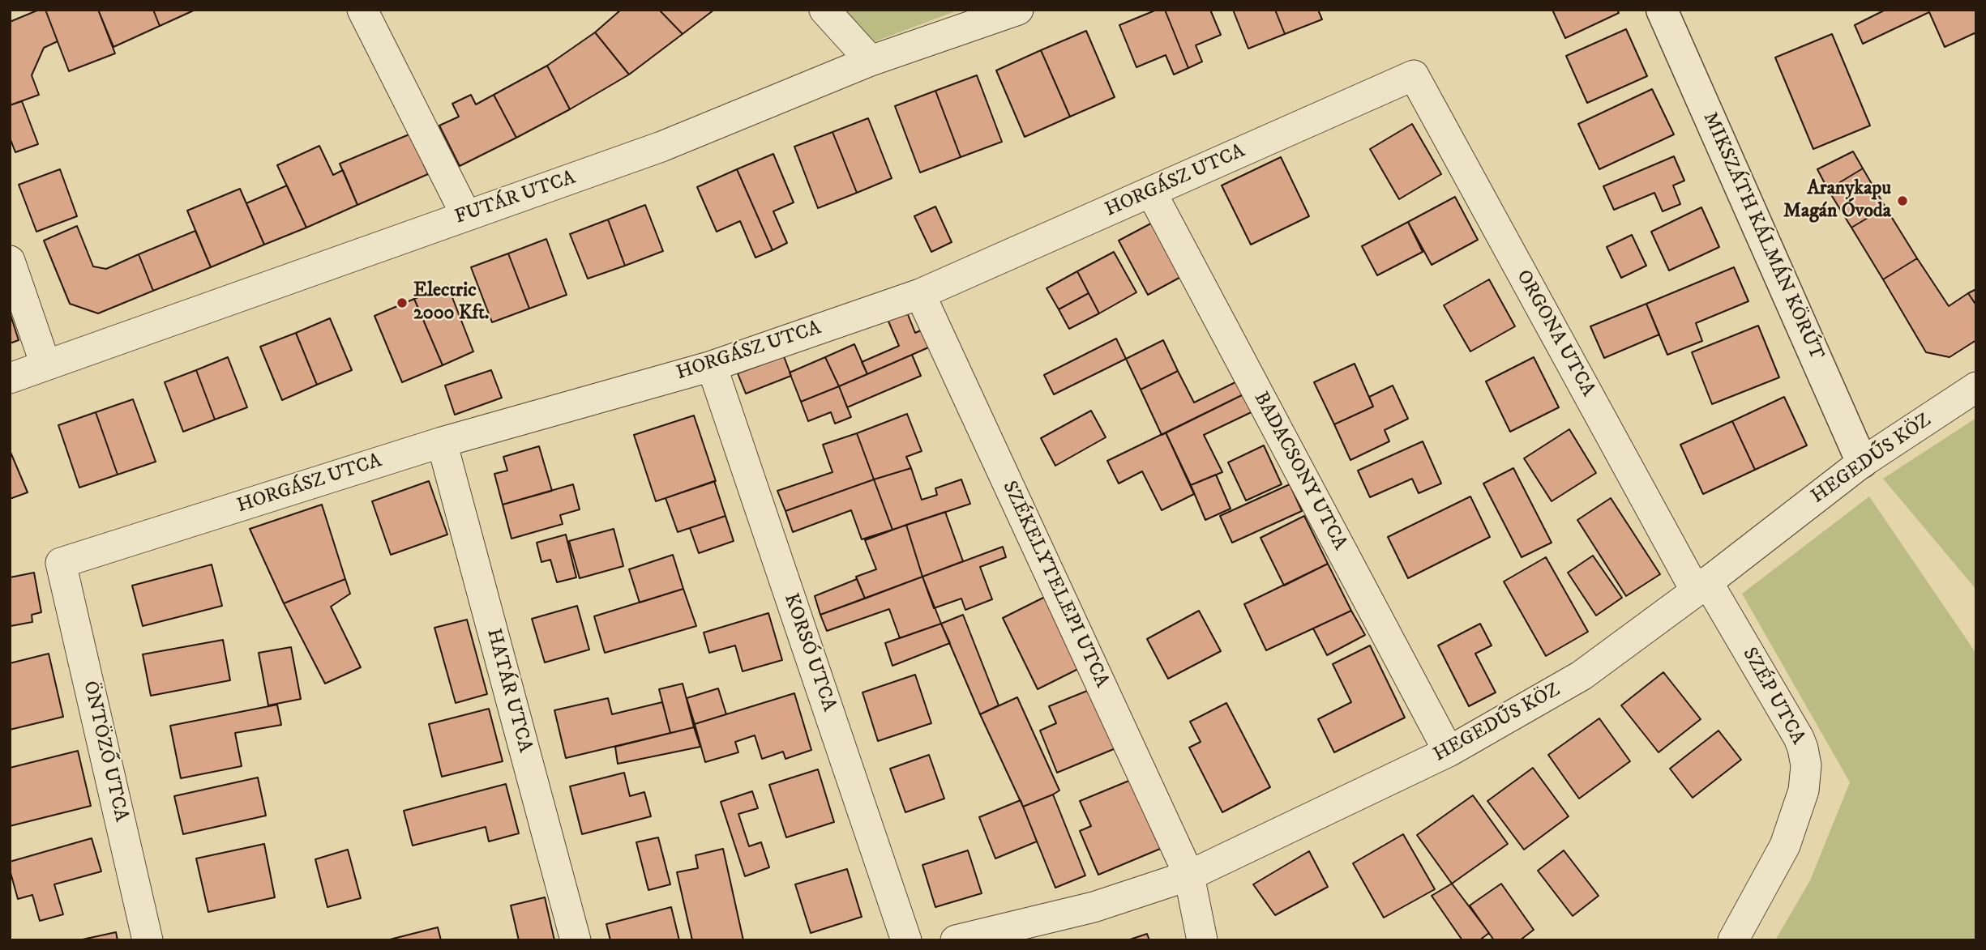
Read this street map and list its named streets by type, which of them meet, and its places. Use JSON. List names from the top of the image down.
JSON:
{
  "streets": {
    "street": [
      "HORGÁSZ UTCA",
      "FUTÁR UTCA",
      "MIKSZÁTH KÁLMÁN KÖRÚT",
      "ORGONA UTCA",
      "HEGEDŰS KÖZ",
      "BADACSONY UTCA",
      "SZÉKELYTELEPI UTCA",
      "KORSÓ UTCA",
      "HATÁR UTCA",
      "SZÉP UTCA",
      "ÖNTÖZŐ UTCA"
    ]
  },
  "crossings": [
    ["HORGÁSZ UTCA", "ORGONA UTCA"],
    ["HORGÁSZ UTCA", "BADACSONY UTCA"],
    ["HORGÁSZ UTCA", "SZÉKELYTELEPI UTCA"],
    ["HORGÁSZ UTCA", "KORSÓ UTCA"],
    ["HORGÁSZ UTCA", "HATÁR UTCA"],
    ["HORGÁSZ UTCA", "ÖNTÖZŐ UTCA"],
    ["MIKSZÁTH KÁLMÁN KÖRÚT", "HEGEDŰS KÖZ"],
    ["ORGONA UTCA", "HEGEDŰS KÖZ"],
    ["ORGONA UTCA", "SZÉP UTCA"],
    ["HEGEDŰS KÖZ", "BADACSONY UTCA"],
    ["HEGEDŰS KÖZ", "SZÉKELYTELEPI UTCA"],
    ["HEGEDŰS KÖZ", "SZÉP UTCA"]
  ],
  "places": ["Aranykapu Magán Óvoda", "Electric 2000 Kft."]
}
